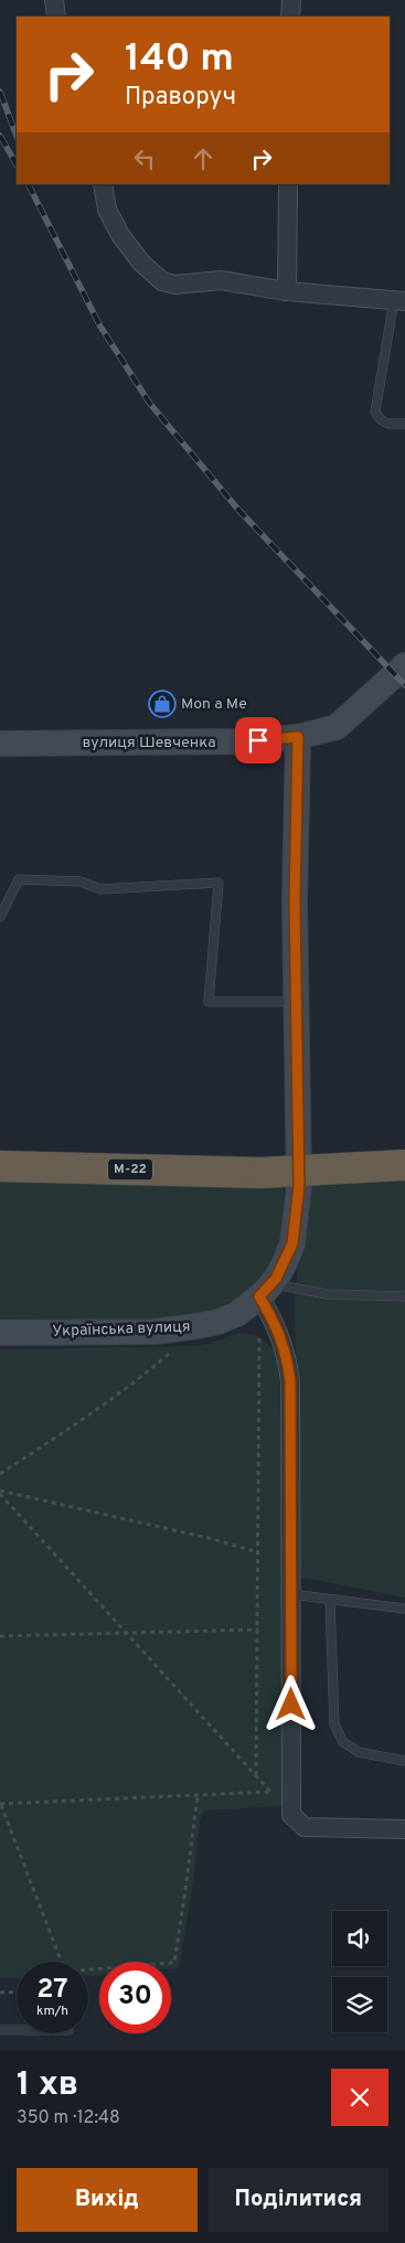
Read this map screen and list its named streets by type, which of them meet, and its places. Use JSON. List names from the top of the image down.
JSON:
{
  "streets": {
    "highway": ["М-22"],
    "street": ["вулиця Шевченка", "Українська вулиця"]
  },
  "crossings": [
    ["вулиця Шевченка", "Українська вулиця"]
  ],
  "places": {
    "shop": ["Mon a Me"]
  },
  "page": {
    "turn": ["140 m", "Праворуч"],
    "speed": "27 km/h",
    "limit": "30",
    "heading": ["1 хв", "350 m · 12:48"],
    "buttons": ["Вихід", "Поділитися"]
  }
}
